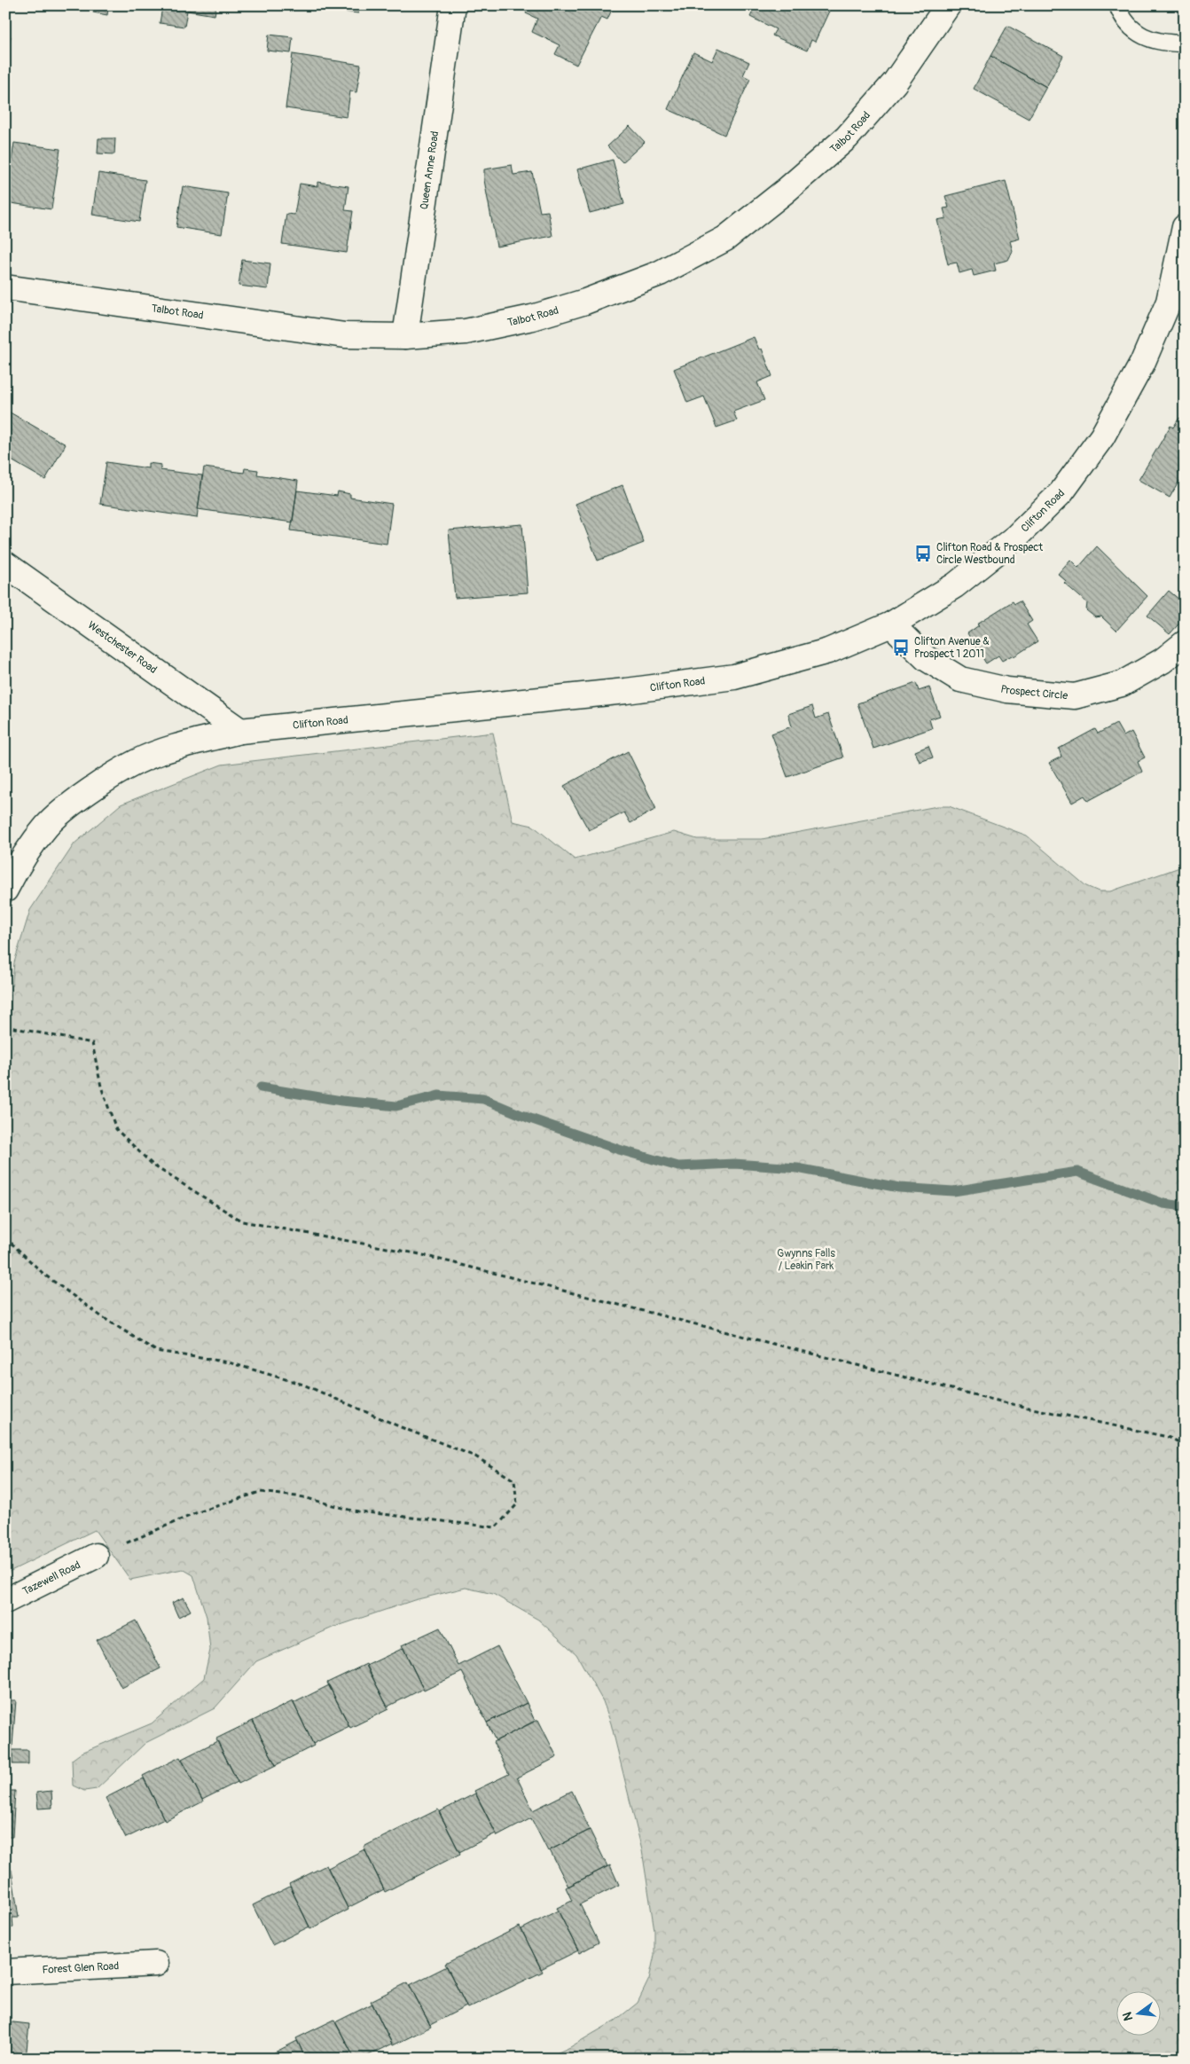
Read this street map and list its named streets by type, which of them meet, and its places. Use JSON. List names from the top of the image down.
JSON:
{
  "streets": {
    "street": [
      "Talbot Road",
      "Queen Anne Road",
      "Clifton Road",
      "Westchester Road",
      "Prospect Circle",
      "Tazewell Road",
      "Forest Glen Road"
    ]
  },
  "crossings": [
    ["Talbot Road", "Queen Anne Road"],
    ["Clifton Road", "Westchester Road"],
    ["Clifton Road", "Prospect Circle"]
  ],
  "parks": ["Gwynns Falls / Leakin Park"],
  "places": {
    "bus stop": ["Clifton Road & Prospect Circle Westbound", "Clifton Avenue & Prospect 1 2011"]
  },
  "north": "left"
}
